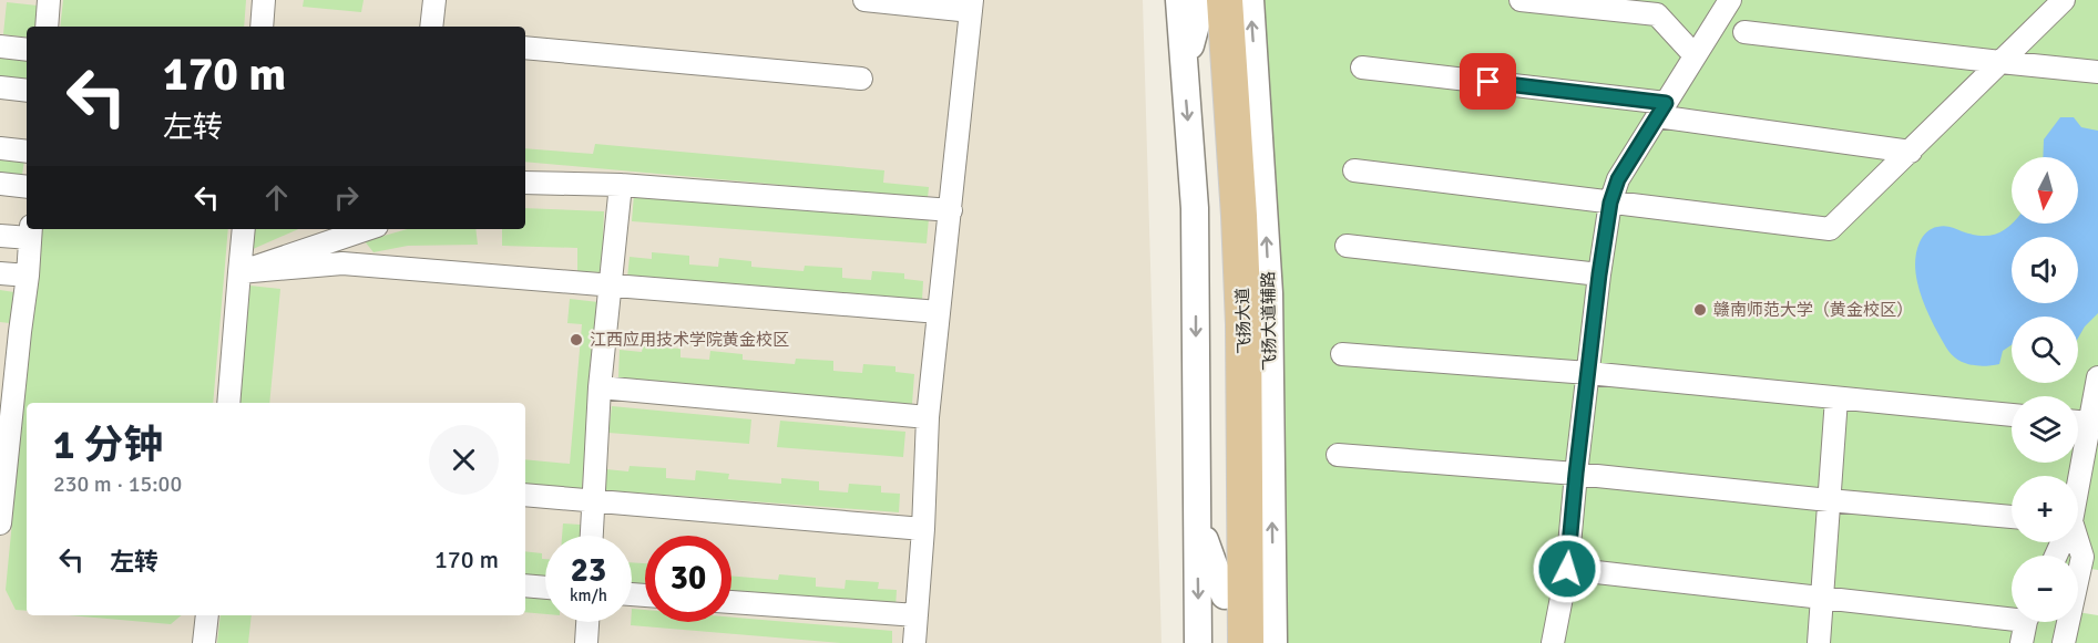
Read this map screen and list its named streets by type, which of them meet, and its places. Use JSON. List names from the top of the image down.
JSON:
{
  "streets": {
    "main road": ["飞扬大道"],
    "street": ["飞扬大道辅路"]
  },
  "places": ["赣南师范大学（黄金校区）", "江西应用技术学院黄金校区"],
  "north": "bottom",
  "page": {
    "turn": ["170 m", "左转"],
    "map_buttons": ["+", "−"],
    "heading": ["1 分钟", "230 m · 15:00"],
    "list": [
      {
        "name": "左转",
        "value": "170 m"
      }
    ],
    "speed": "23 km/h",
    "limit": "30"
  }
}
